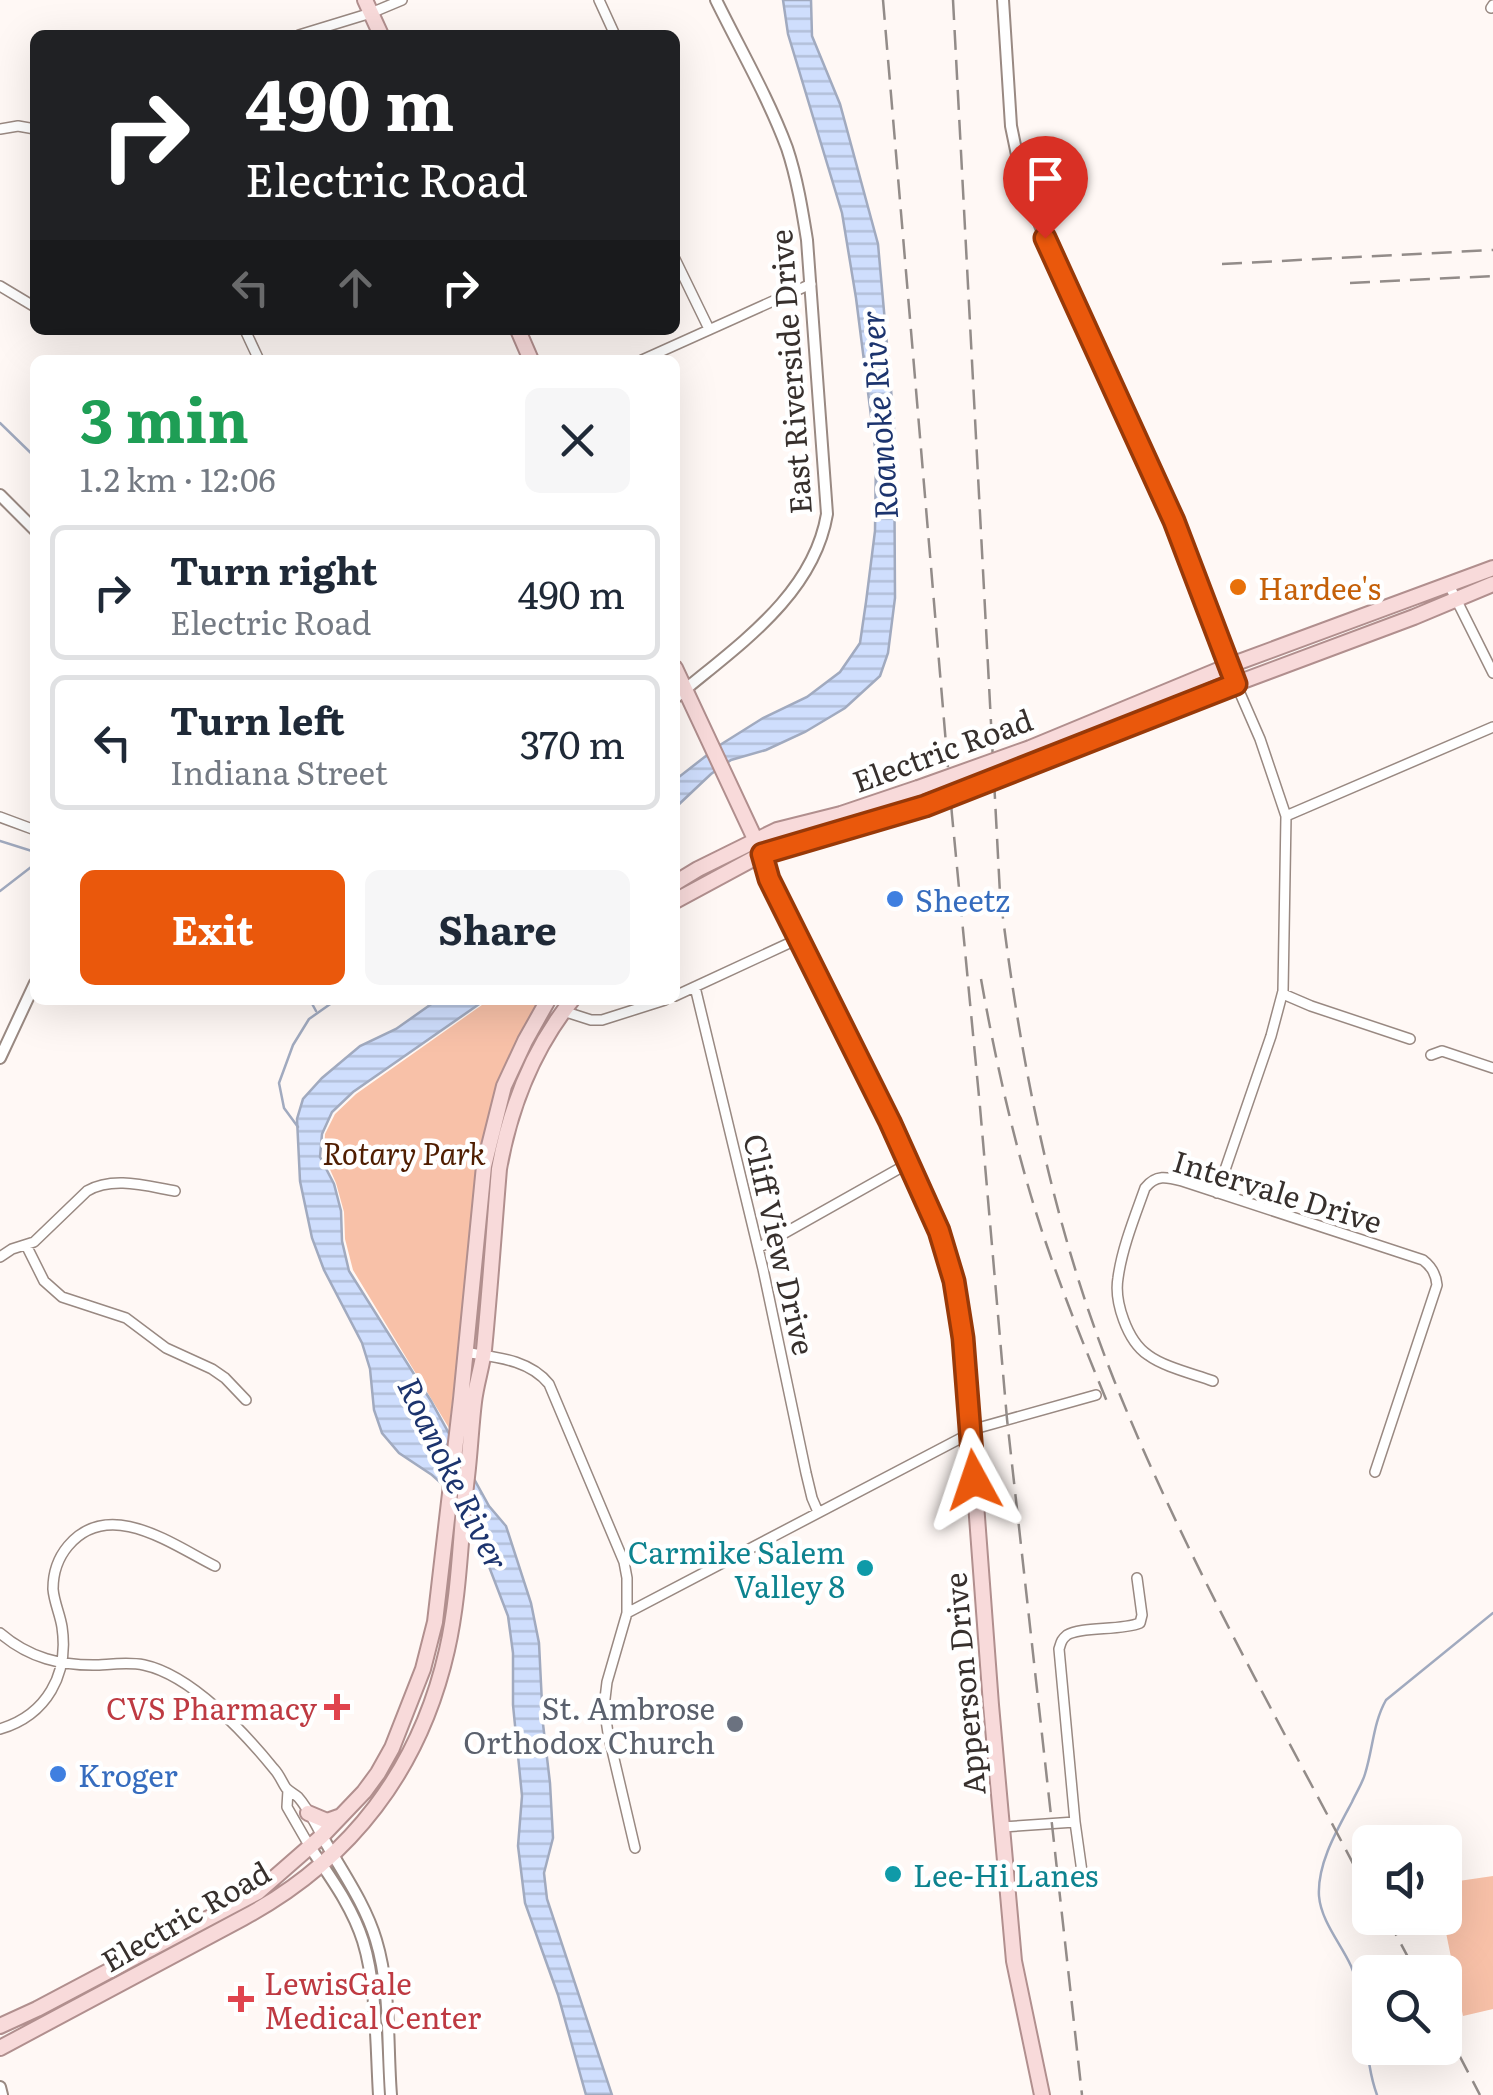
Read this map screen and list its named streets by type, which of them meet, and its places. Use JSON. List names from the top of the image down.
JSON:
{
  "streets": {
    "main road": ["Electric Road", "Apperson Drive"],
    "street": ["East Riverside Drive", "Intervale Drive", "Cliff View Drive"]
  },
  "crossings": [
    ["East Riverside Drive", "Apperson Drive"],
    ["Electric Road", "Apperson Drive"]
  ],
  "water": ["Roanoke River"],
  "parks": ["Rotary Park"],
  "places": {
    "other": [
      "Hardee's",
      "Sheetz",
      "Carmike Salem Valley 8",
      "St. Ambrose Orthodox Church",
      "Kroger",
      "Lee-Hi Lanes"
    ],
    "health": ["CVS Pharmacy", "LewisGale Medical Center"]
  },
  "page": {
    "turn": ["490 m", "Electric Road"],
    "heading": ["3 min", "1.2 km · 12:06"],
    "list": [
      {
        "name": "Turn right",
        "note": "Electric Road",
        "value": "490 m"
      },
      {
        "name": "Turn left",
        "note": "Indiana Street",
        "value": "370 m"
      }
    ],
    "buttons": ["Exit", "Share"]
  }
}
